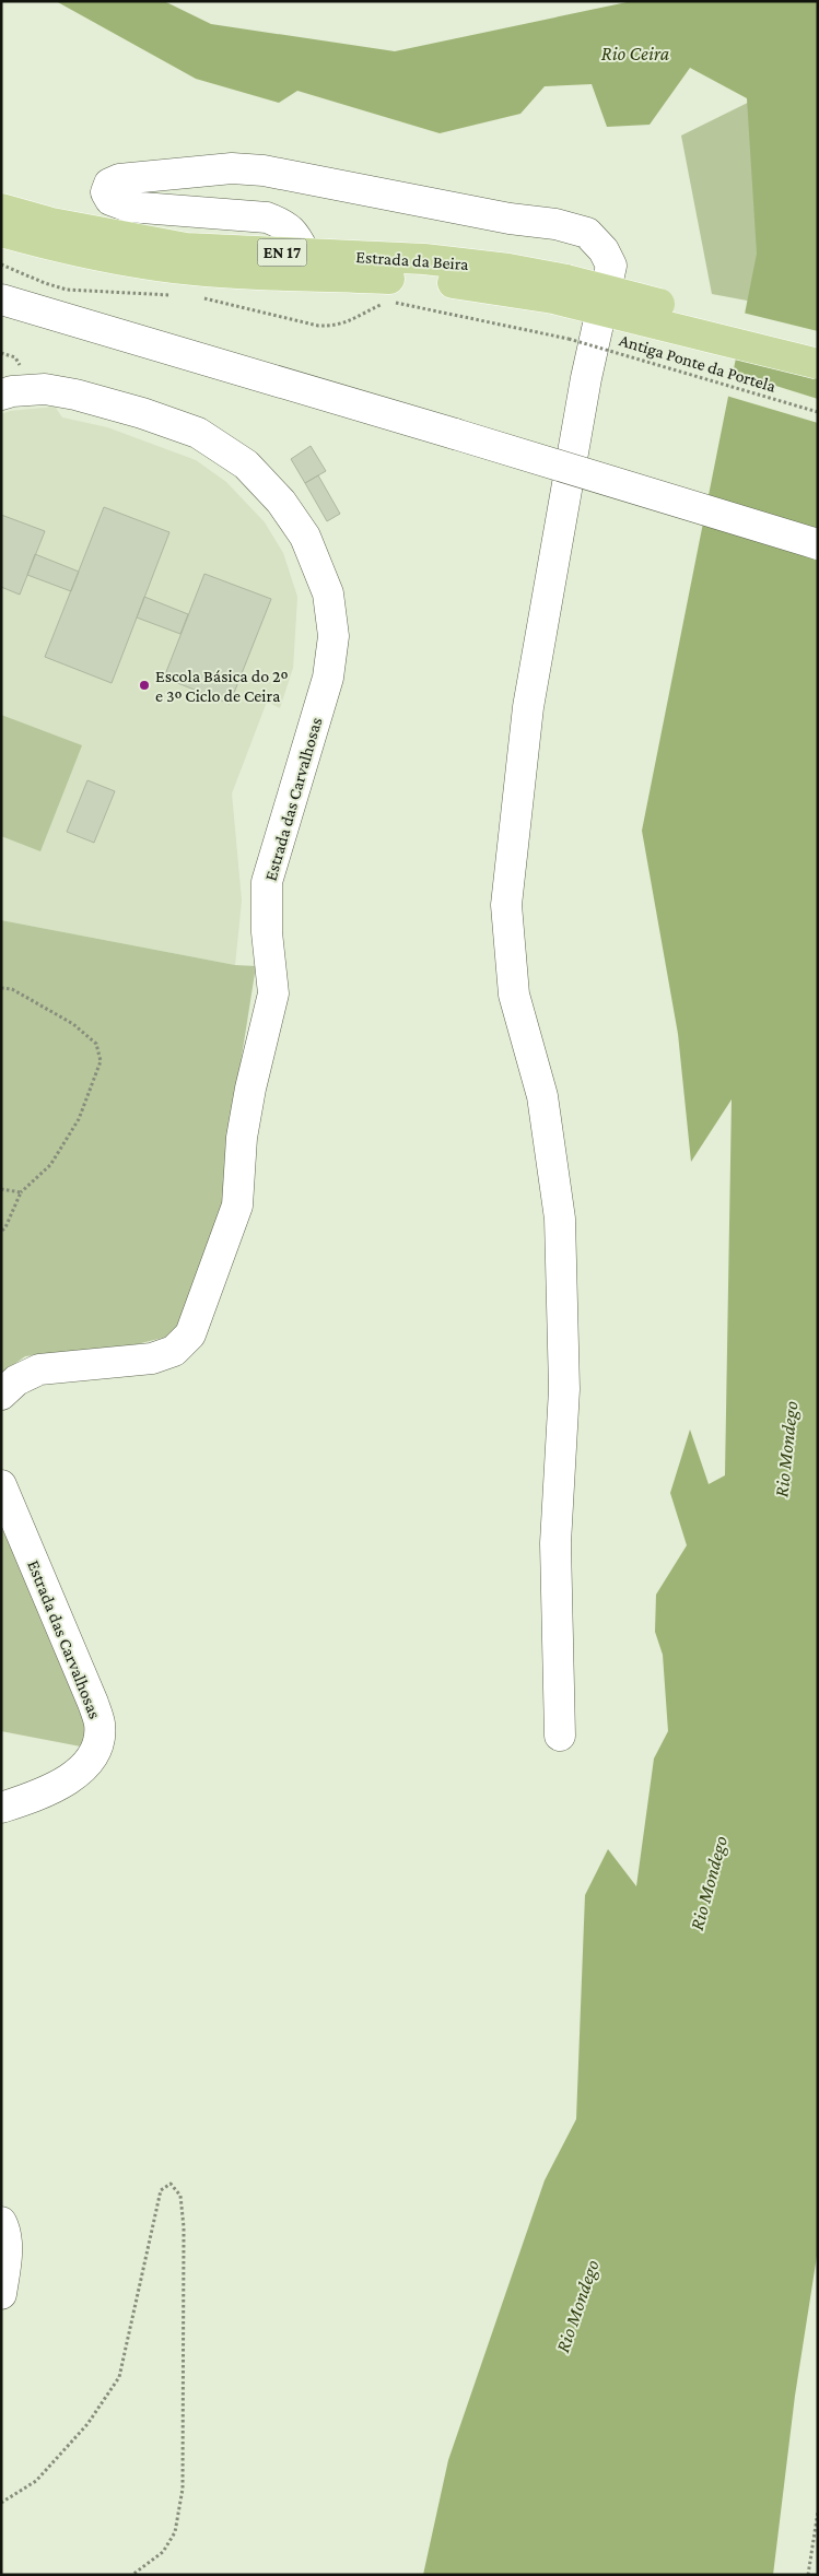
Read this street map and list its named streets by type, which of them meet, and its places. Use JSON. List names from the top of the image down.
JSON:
{
  "streets": {
    "main road": ["EN 17", "Estrada da Beira"],
    "street": ["Estrada das Carvalhosas"],
    "path": ["Antiga Ponte da Portela"]
  },
  "water": ["Rio Ceira", "Rio Mondego"],
  "places": ["Escola Básica do 2º e 3º Ciclo de Ceira"]
}
